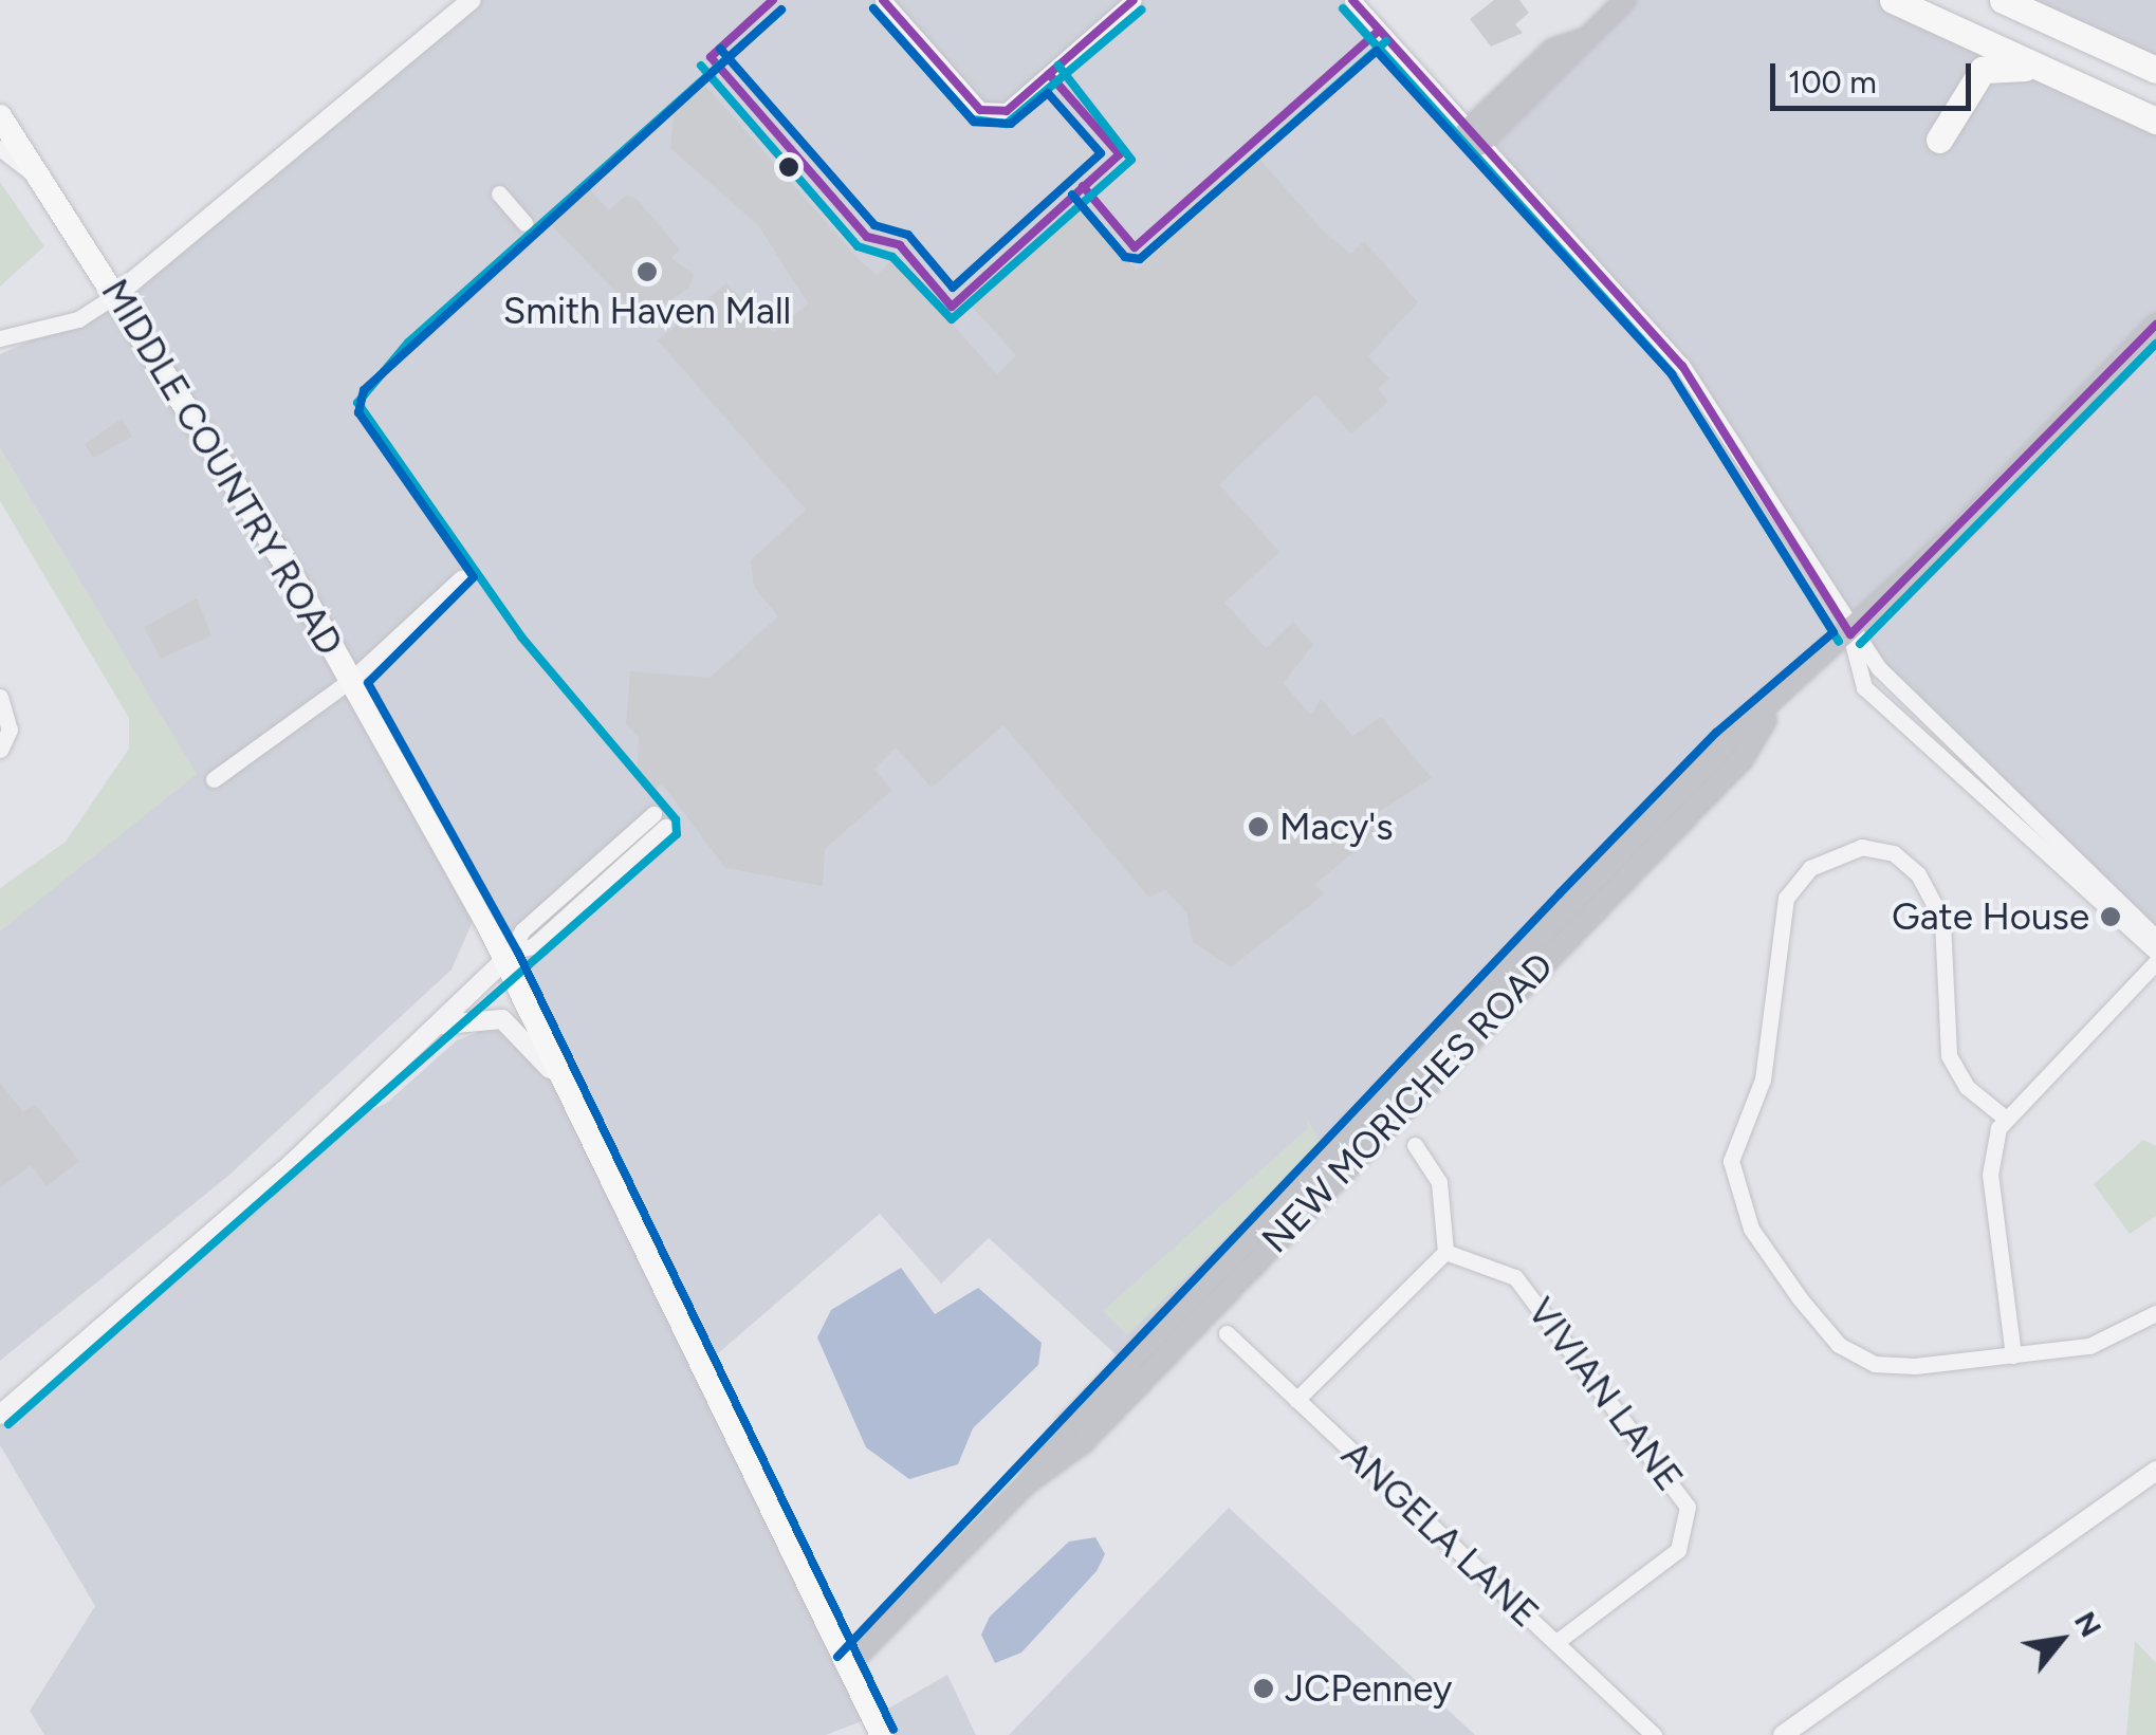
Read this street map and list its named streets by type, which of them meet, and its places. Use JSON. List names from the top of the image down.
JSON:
{
  "streets": {
    "main road": ["MIDDLE COUNTRY ROAD", "NEW MORICHES ROAD"],
    "street": ["VIVIAN LANE", "ANGELA LANE"]
  },
  "crossings": [
    ["MIDDLE COUNTRY ROAD", "NEW MORICHES ROAD"],
    ["VIVIAN LANE", "ANGELA LANE"]
  ],
  "places": [
    "Smith Haven Mall",
    "Macy's",
    "Gate House",
    "JCPenney"
  ],
  "scale_bar": "100 m",
  "north": "top right"
}
